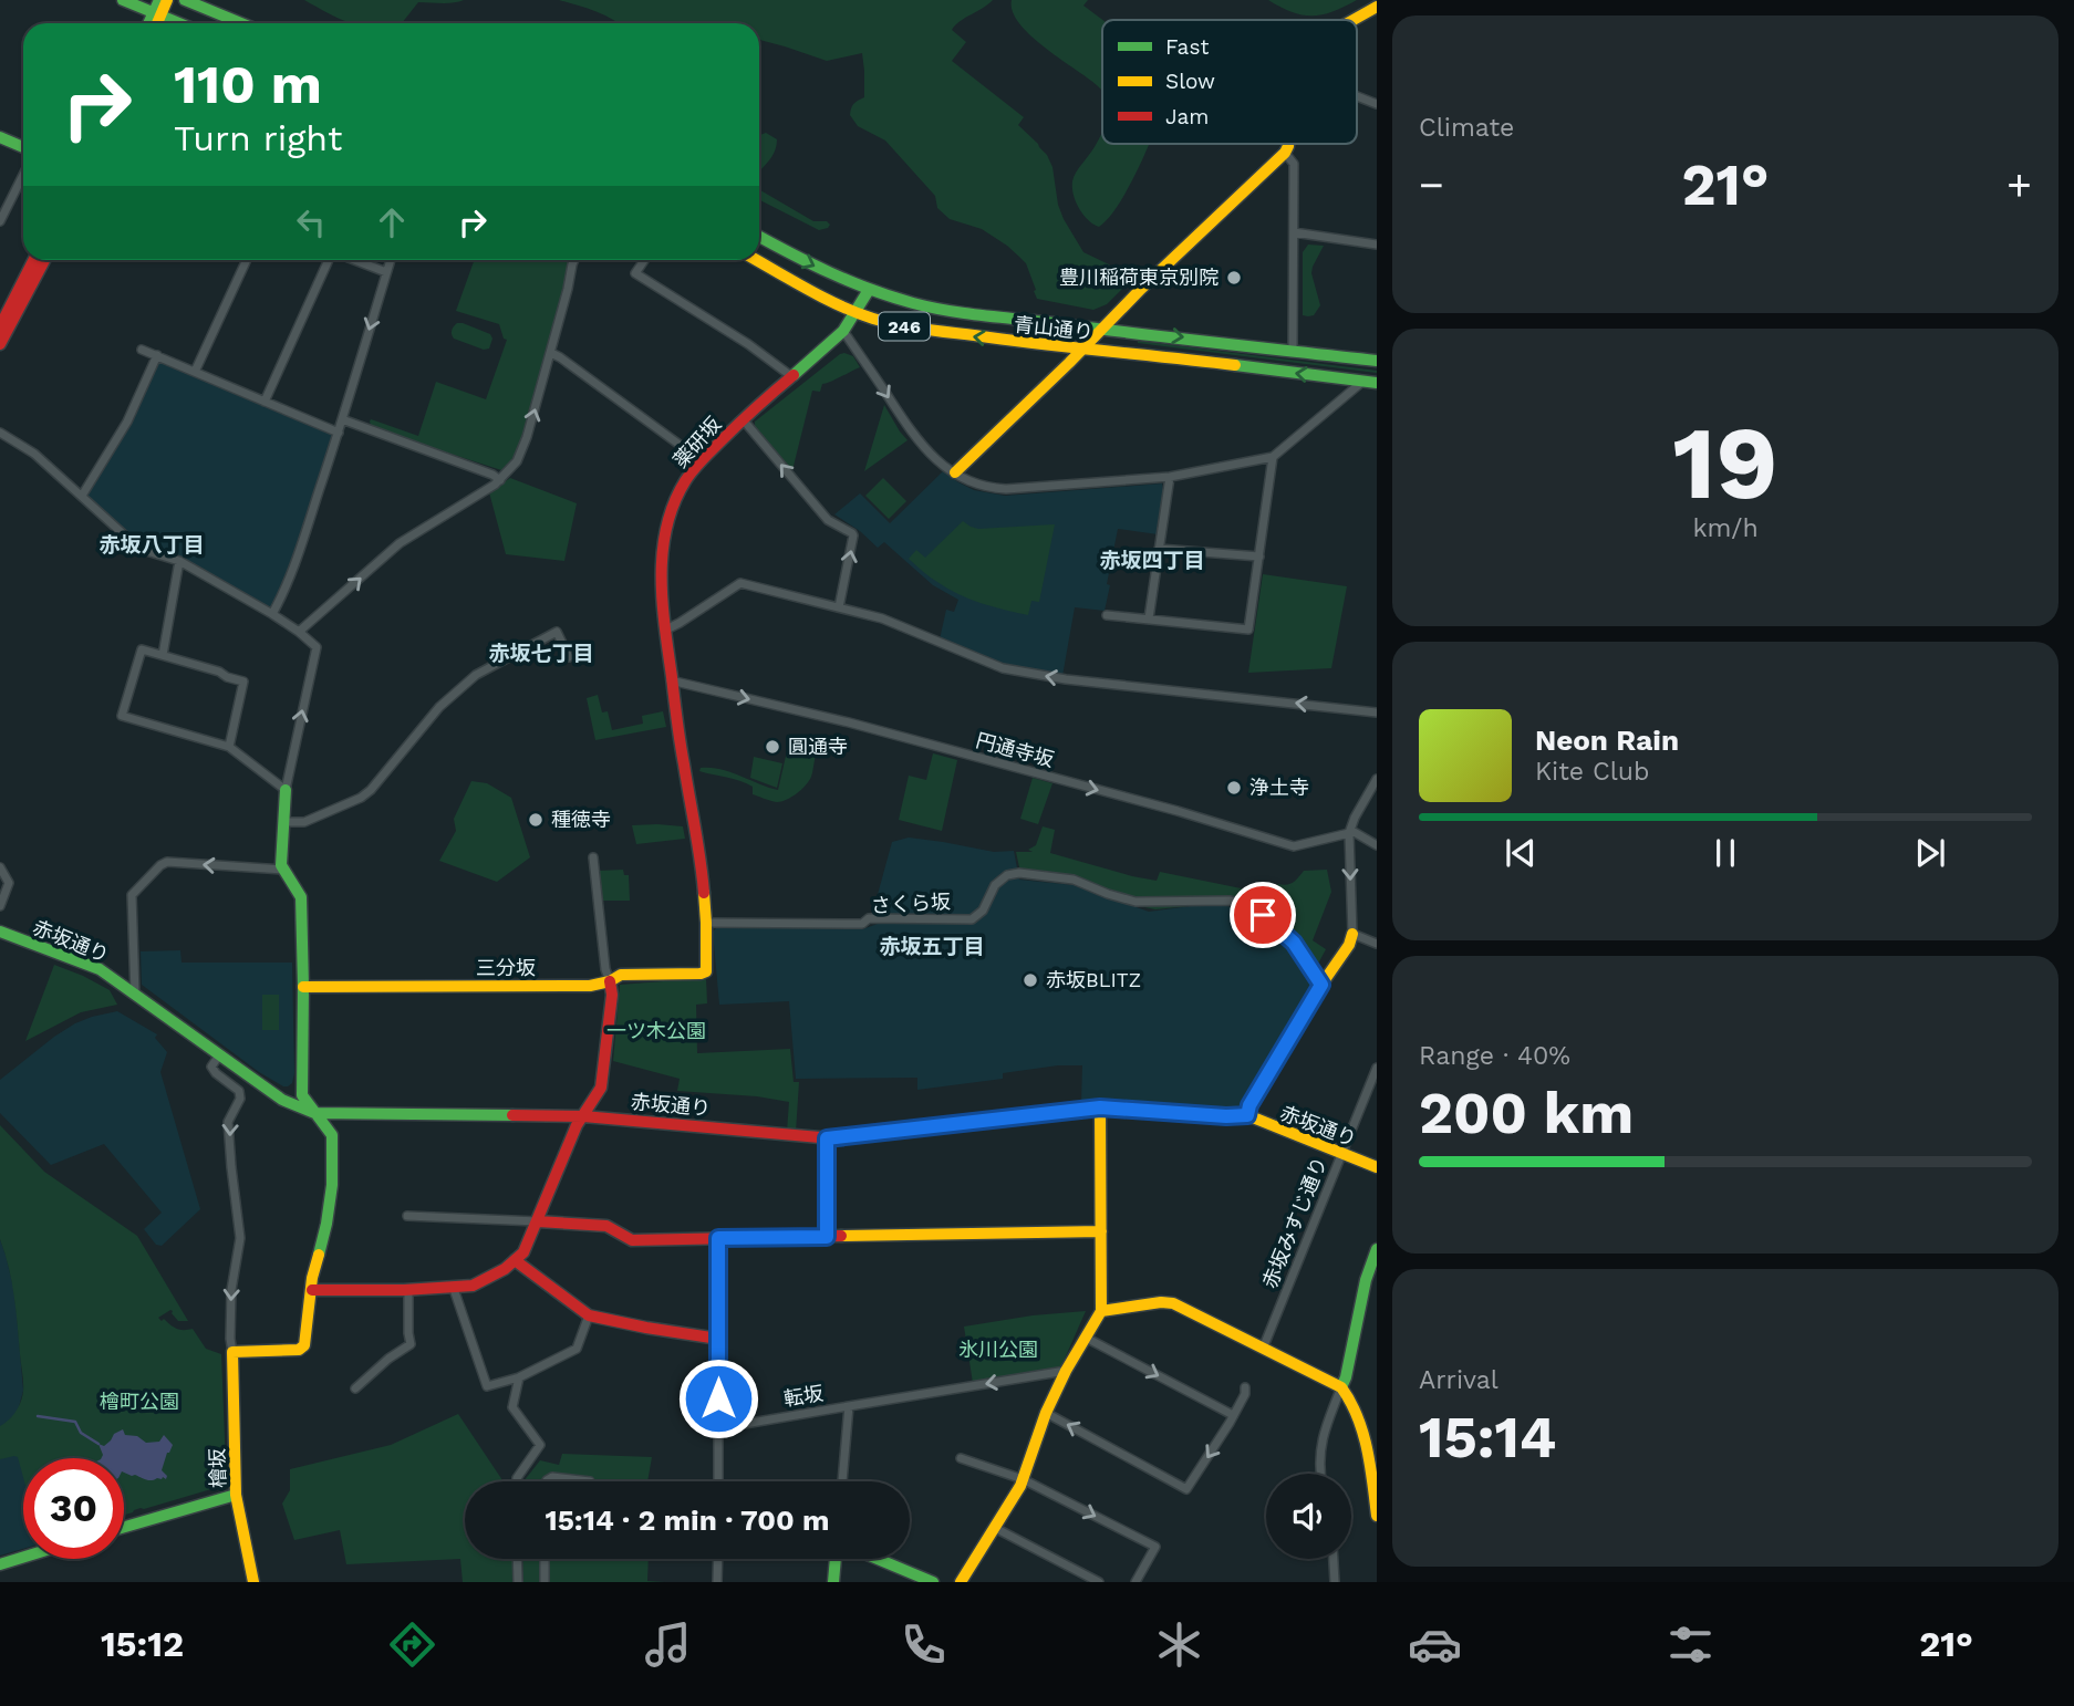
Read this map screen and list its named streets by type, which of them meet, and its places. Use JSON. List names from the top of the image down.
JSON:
{
  "streets": {
    "main road": [
      "246",
      "青山通り",
      "薬研坂",
      "赤坂通り",
      "三分坂",
      "檜坂"
    ],
    "street": [
      "円通寺坂",
      "さくら坂",
      "赤坂みすじ通り",
      "転坂"
    ]
  },
  "crossings": [
    ["青山通り", "薬研坂"],
    ["薬研坂", "円通寺坂"],
    ["薬研坂", "さくら坂"],
    ["薬研坂", "三分坂"],
    ["赤坂通り", "赤坂みすじ通り"]
  ],
  "one_way": ["円通寺坂", "転坂"],
  "districts": [
    "赤坂八丁目",
    "赤坂四丁目",
    "赤坂七丁目",
    "赤坂五丁目"
  ],
  "parks": ["一ツ木公園", "氷川公園", "檜町公園"],
  "places": [
    "豊川稲荷東京別院",
    "圓通寺",
    "浄土寺",
    "種徳寺",
    "赤坂BLITZ"
  ],
  "legend": ["Fast", "Slow", "Jam"],
  "page": {
    "tile": [
      "Climate",
      ["19", "km/h"],
      ["Range · 40%", "200 km"],
      ["Arrival", "15:14"]
    ],
    "turn": ["110 m", "Turn right"],
    "heat": ["−", "21°", "+"],
    "song": ["Neon Rain", "Kite Club"],
    "limit": "30",
    "trip": "15:14 · 2 min · 700 m",
    "tabs": ["15:12", "21°"]
  }
}
